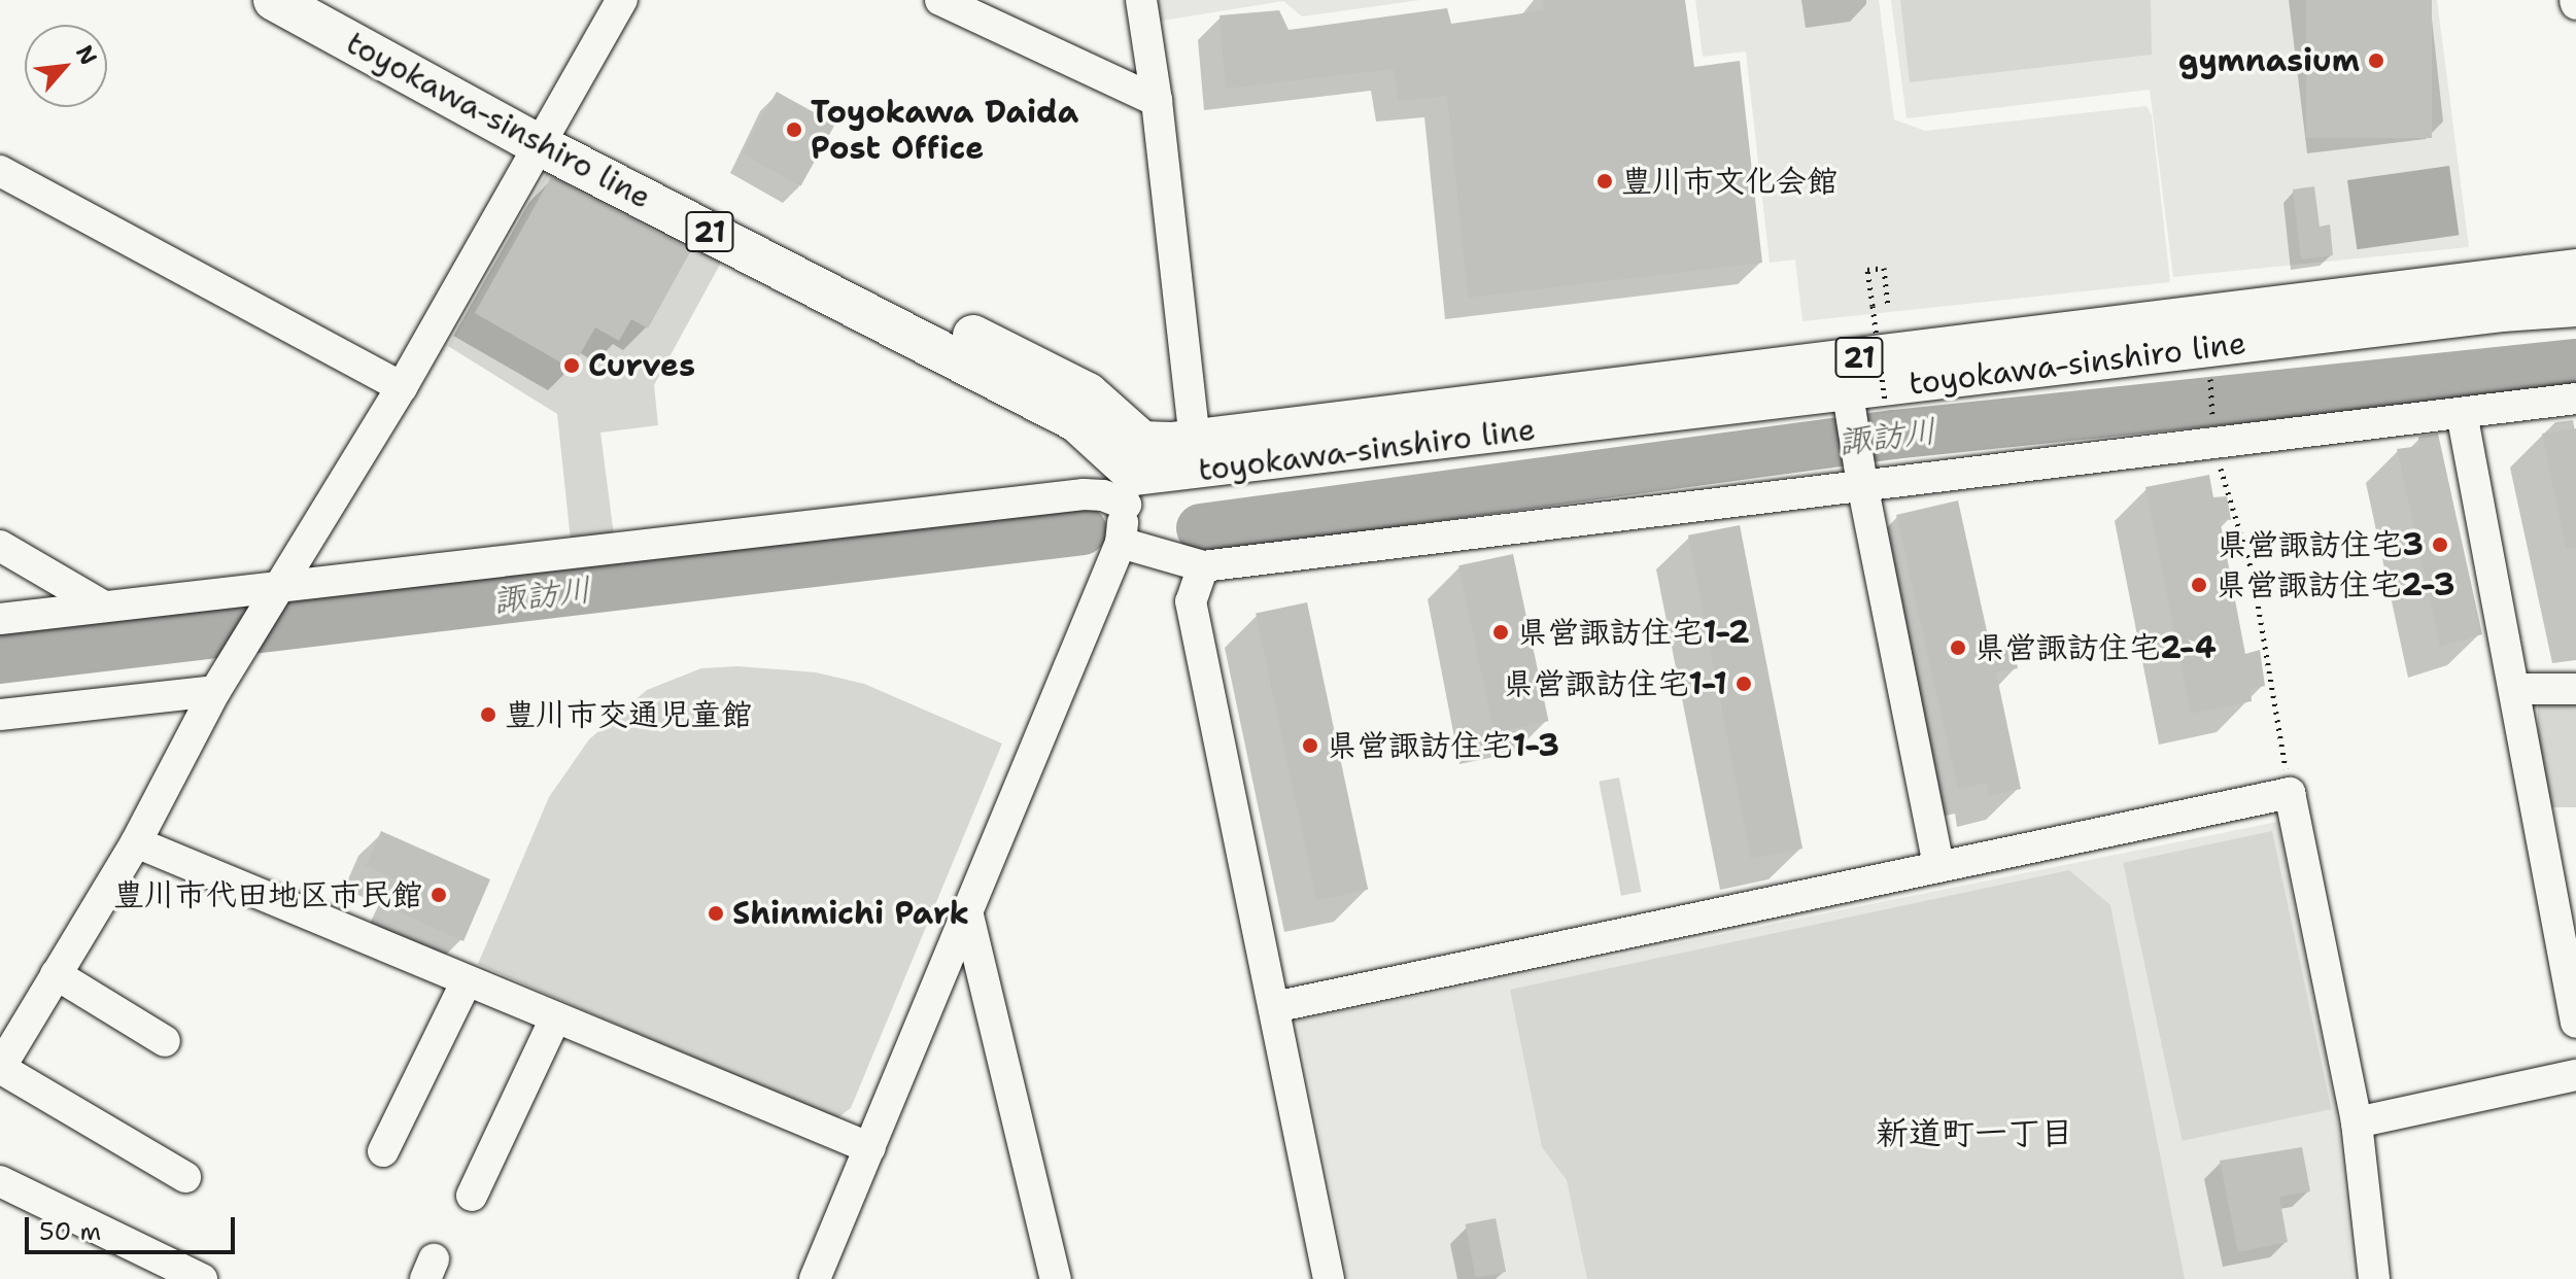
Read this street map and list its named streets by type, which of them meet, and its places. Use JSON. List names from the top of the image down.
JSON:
{
  "streets": {
    "main road": ["toyokawa-sinshiro line", "21"]
  },
  "districts": ["新道町一丁目"],
  "water": ["諏訪川"],
  "places": [
    "gymnasium",
    "Toyokawa Daida Post Office",
    "豊川市文化会館",
    "Curves",
    "県営諏訪住宅3",
    "県営諏訪住宅2-3",
    "県営諏訪住宅1-2",
    "県営諏訪住宅2-4",
    "県営諏訪住宅1-1",
    "豊川市交通児童館",
    "県営諏訪住宅1-3",
    "豊川市代田地区市民館",
    "Shinmichi Park"
  ],
  "scale_bar": "50 m",
  "north": "top right"
}
